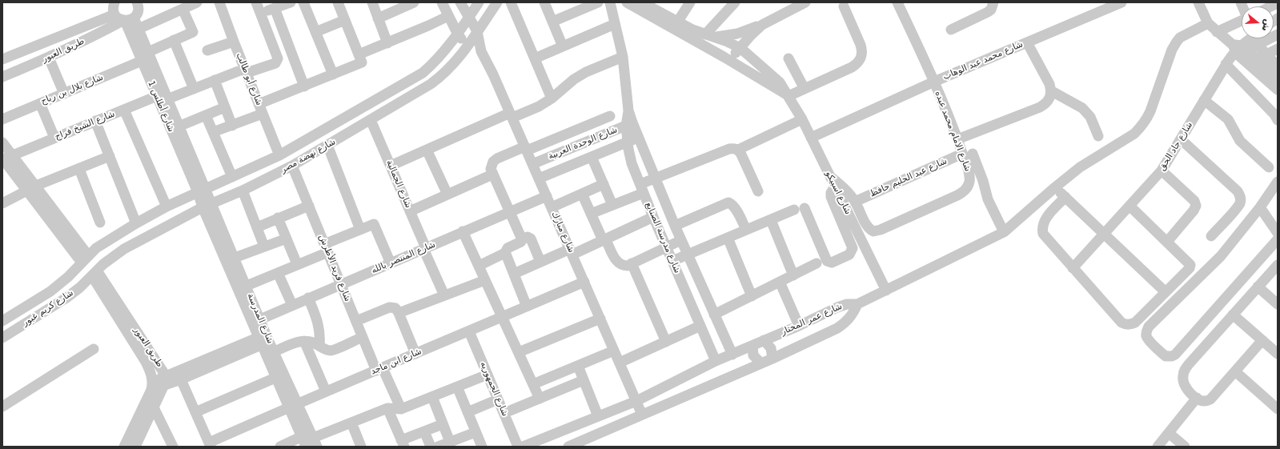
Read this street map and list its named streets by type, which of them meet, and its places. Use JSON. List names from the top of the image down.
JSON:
{
  "streets": {
    "street": [
      "طريق العبور",
      "شارع محمد عبد الوهاب",
      "شارع أبو طالب",
      "شارع بلال بن رباح",
      "شارع أطلس 1",
      "شارع الشيخ فراج",
      "شارع الامام محمد عبده",
      "شارع الوحدة العربية",
      "شارع جاد الحق",
      "شارع نهضة مصر",
      "شارع عبد الحليم حافظ",
      "شارع الجمالية",
      "شارع اسبيكو",
      "شارع مبارك",
      "شارع مدرسة الصنايع",
      "شارع المنتصر بالله",
      "شارع فريد الأطرش",
      "شارع كريم غبور",
      "شارع المدرسة",
      "شارع عمر المختار",
      "شارع ابن ماجد",
      "شارع الجمهوريه"
    ]
  },
  "crossings": [
    ["طريق العبور", "شارع أطلس 1"],
    ["طريق العبور", "شارع نهضة مصر"],
    ["طريق العبور", "شارع كريم غبور"],
    ["شارع محمد عبد الوهاب", "شارع الامام محمد عبده"],
    ["شارع محمد عبد الوهاب", "شارع اسبيكو"],
    ["شارع أبو طالب", "شارع الشيخ فراج"],
    ["شارع أبو طالب", "شارع نهضة مصر"],
    ["شارع بلال بن رباح", "شارع أطلس 1"],
    ["شارع أطلس 1", "شارع الشيخ فراج"],
    ["شارع أطلس 1", "شارع نهضة مصر"],
    ["شارع أطلس 1", "شارع المدرسة"],
    ["شارع الامام محمد عبده", "شارع عبد الحليم حافظ"],
    ["شارع الامام محمد عبده", "شارع اسبيكو"],
    ["شارع الوحدة العربية", "شارع مبارك"],
    ["شارع الوحدة العربية", "شارع مدرسة الصنايع"],
    ["شارع نهضة مصر", "شارع الجمالية"],
    ["شارع نهضة مصر", "شارع مبارك"],
    ["شارع نهضة مصر", "شارع فريد الأطرش"],
    ["شارع نهضة مصر", "شارع كريم غبور"],
    ["شارع نهضة مصر", "شارع المدرسة"],
    ["شارع الجمالية", "شارع المنتصر بالله"],
    ["شارع مبارك", "شارع المنتصر بالله"],
    ["شارع مبارك", "شارع عمر المختار"],
    ["شارع مبارك", "شارع ابن ماجد"],
    ["شارع مدرسة الصنايع", "شارع عمر المختار"],
    ["شارع المنتصر بالله", "شارع فريد الأطرش"],
    ["شارع المنتصر بالله", "شارع المدرسة"],
    ["شارع فريد الأطرش", "شارع ابن ماجد"],
    ["شارع المدرسة", "شارع ابن ماجد"],
    ["شارع ابن ماجد", "شارع الجمهوريه"]
  ],
  "north": "right"
}
